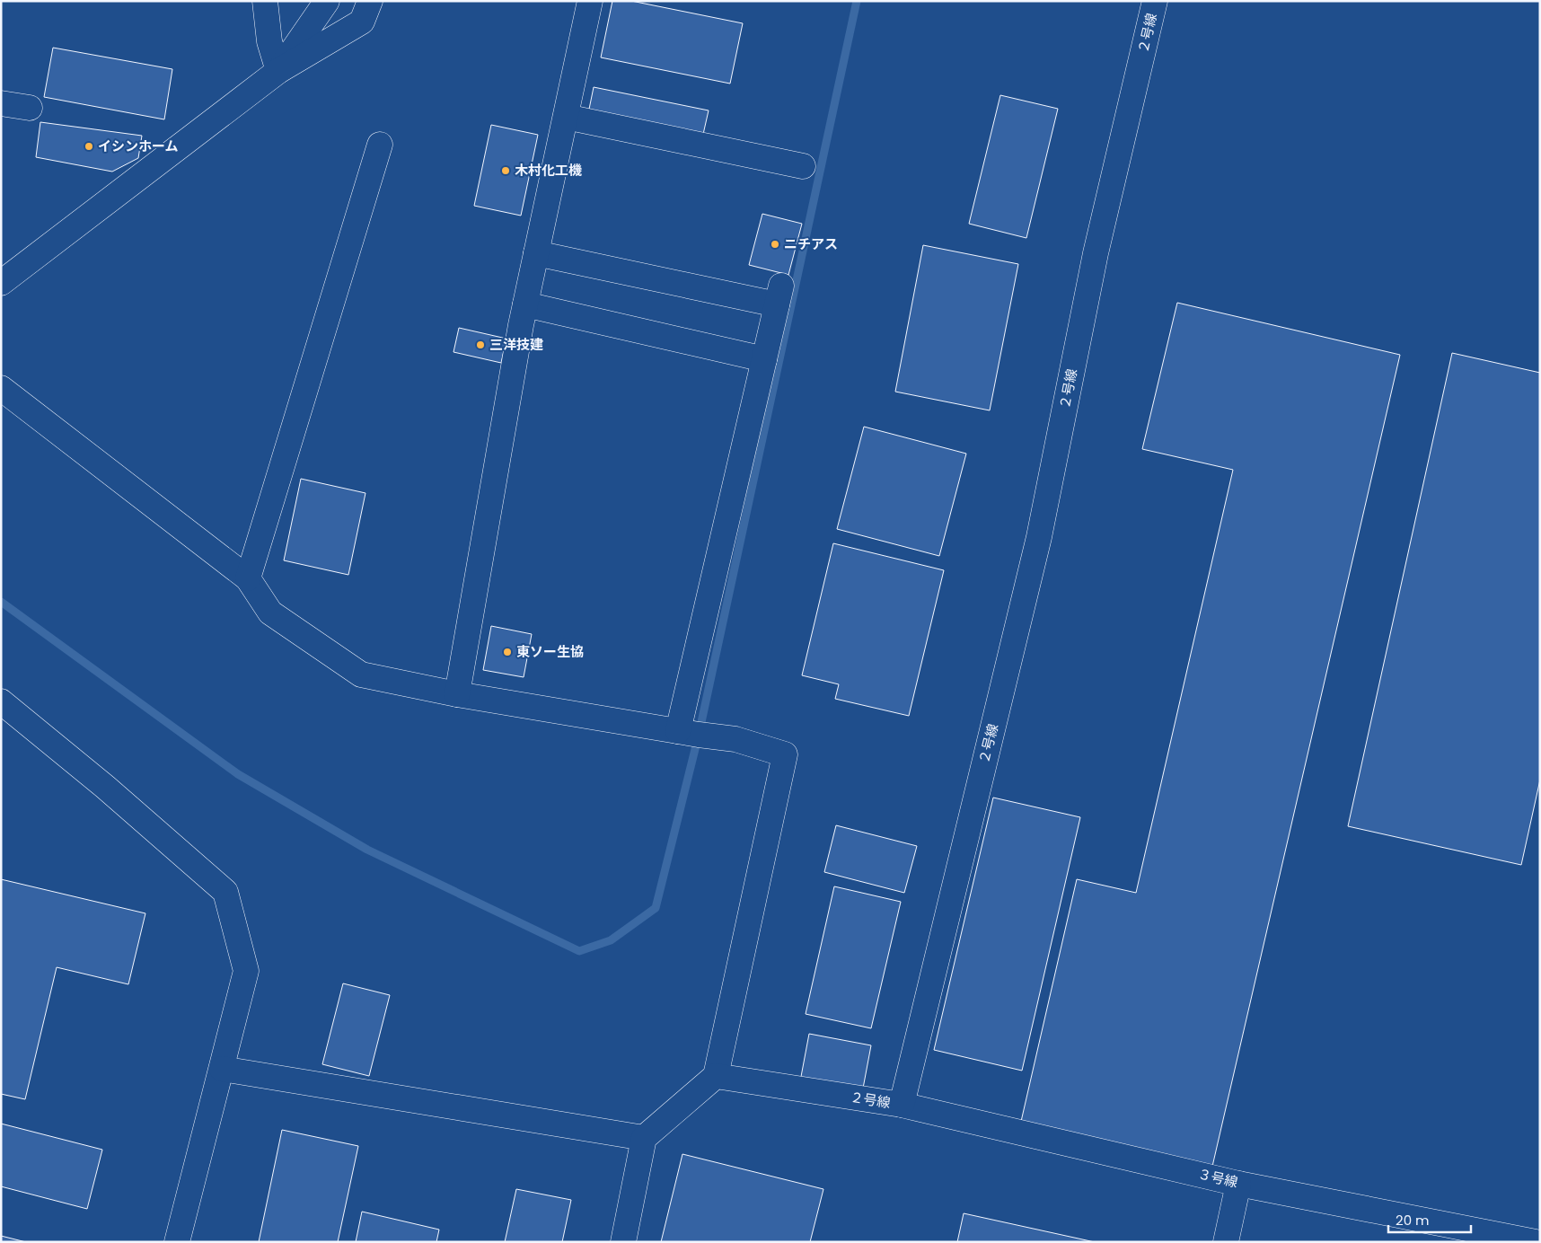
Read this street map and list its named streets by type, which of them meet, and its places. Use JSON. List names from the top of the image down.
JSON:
{
  "streets": {
    "street": ["２号線", "３号線"]
  },
  "crossings": [
    ["２号線", "３号線"]
  ],
  "places": [
    "イシンホーム",
    "木村化工機",
    "ニチアス",
    "三洋技建",
    "東ソー生協"
  ],
  "scale_bar": "20 m"
}
